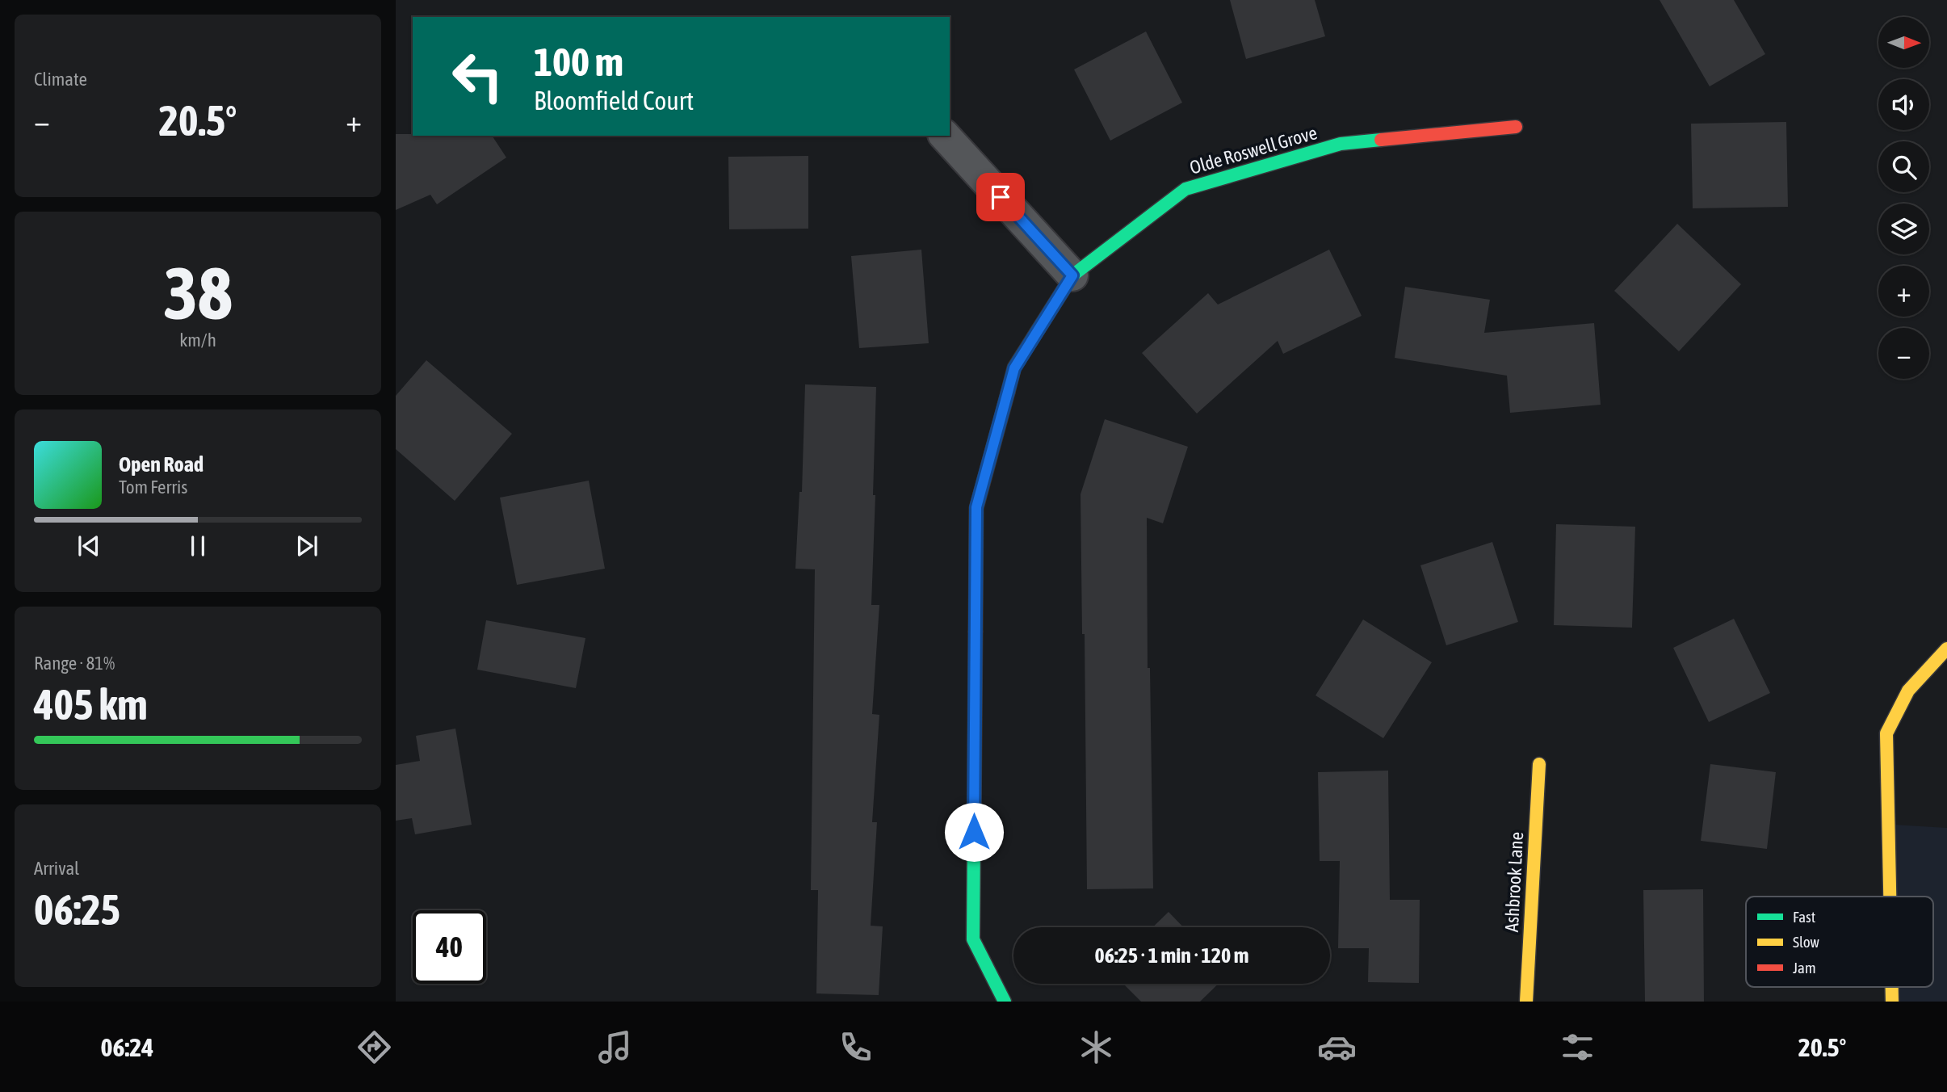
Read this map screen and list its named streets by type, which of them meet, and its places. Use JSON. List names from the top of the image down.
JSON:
{
  "streets": {
    "street": ["Olde Roswell Grove", "Ashbrook Lane"]
  },
  "legend": ["Fast", "Slow", "Jam"],
  "north": "right",
  "page": {
    "tile": [
      "Climate",
      ["38", "km/h"],
      ["Range · 81%", "405 km"],
      ["Arrival", "06:25"]
    ],
    "map_buttons": ["+", "−"],
    "turn": ["100 m", "Bloomfield Court"],
    "heat": ["−", "20.5°", "+"],
    "song": ["Open Road", "Tom Ferris"],
    "limit": "40",
    "trip": "06:25 · 1 min · 120 m",
    "tabs": ["06:24", "20.5°"]
  }
}
